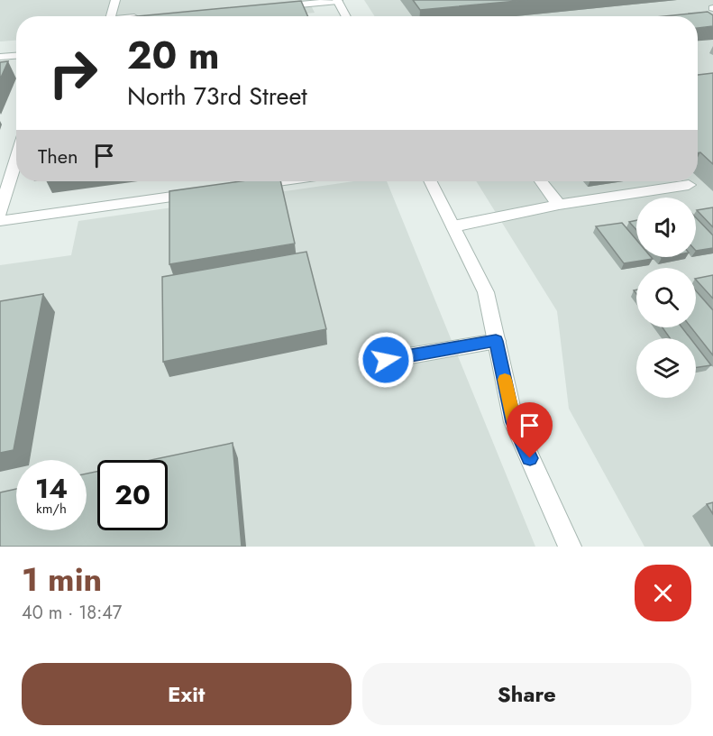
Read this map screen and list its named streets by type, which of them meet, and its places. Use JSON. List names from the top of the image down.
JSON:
{
  "page": {
    "turn": ["20 m", "North 73rd Street"],
    "then": "Then",
    "speed": "14 km/h",
    "limit": "20",
    "heading": ["1 min", "40 m · 18:47"],
    "buttons": ["Exit", "Share"]
  }
}
